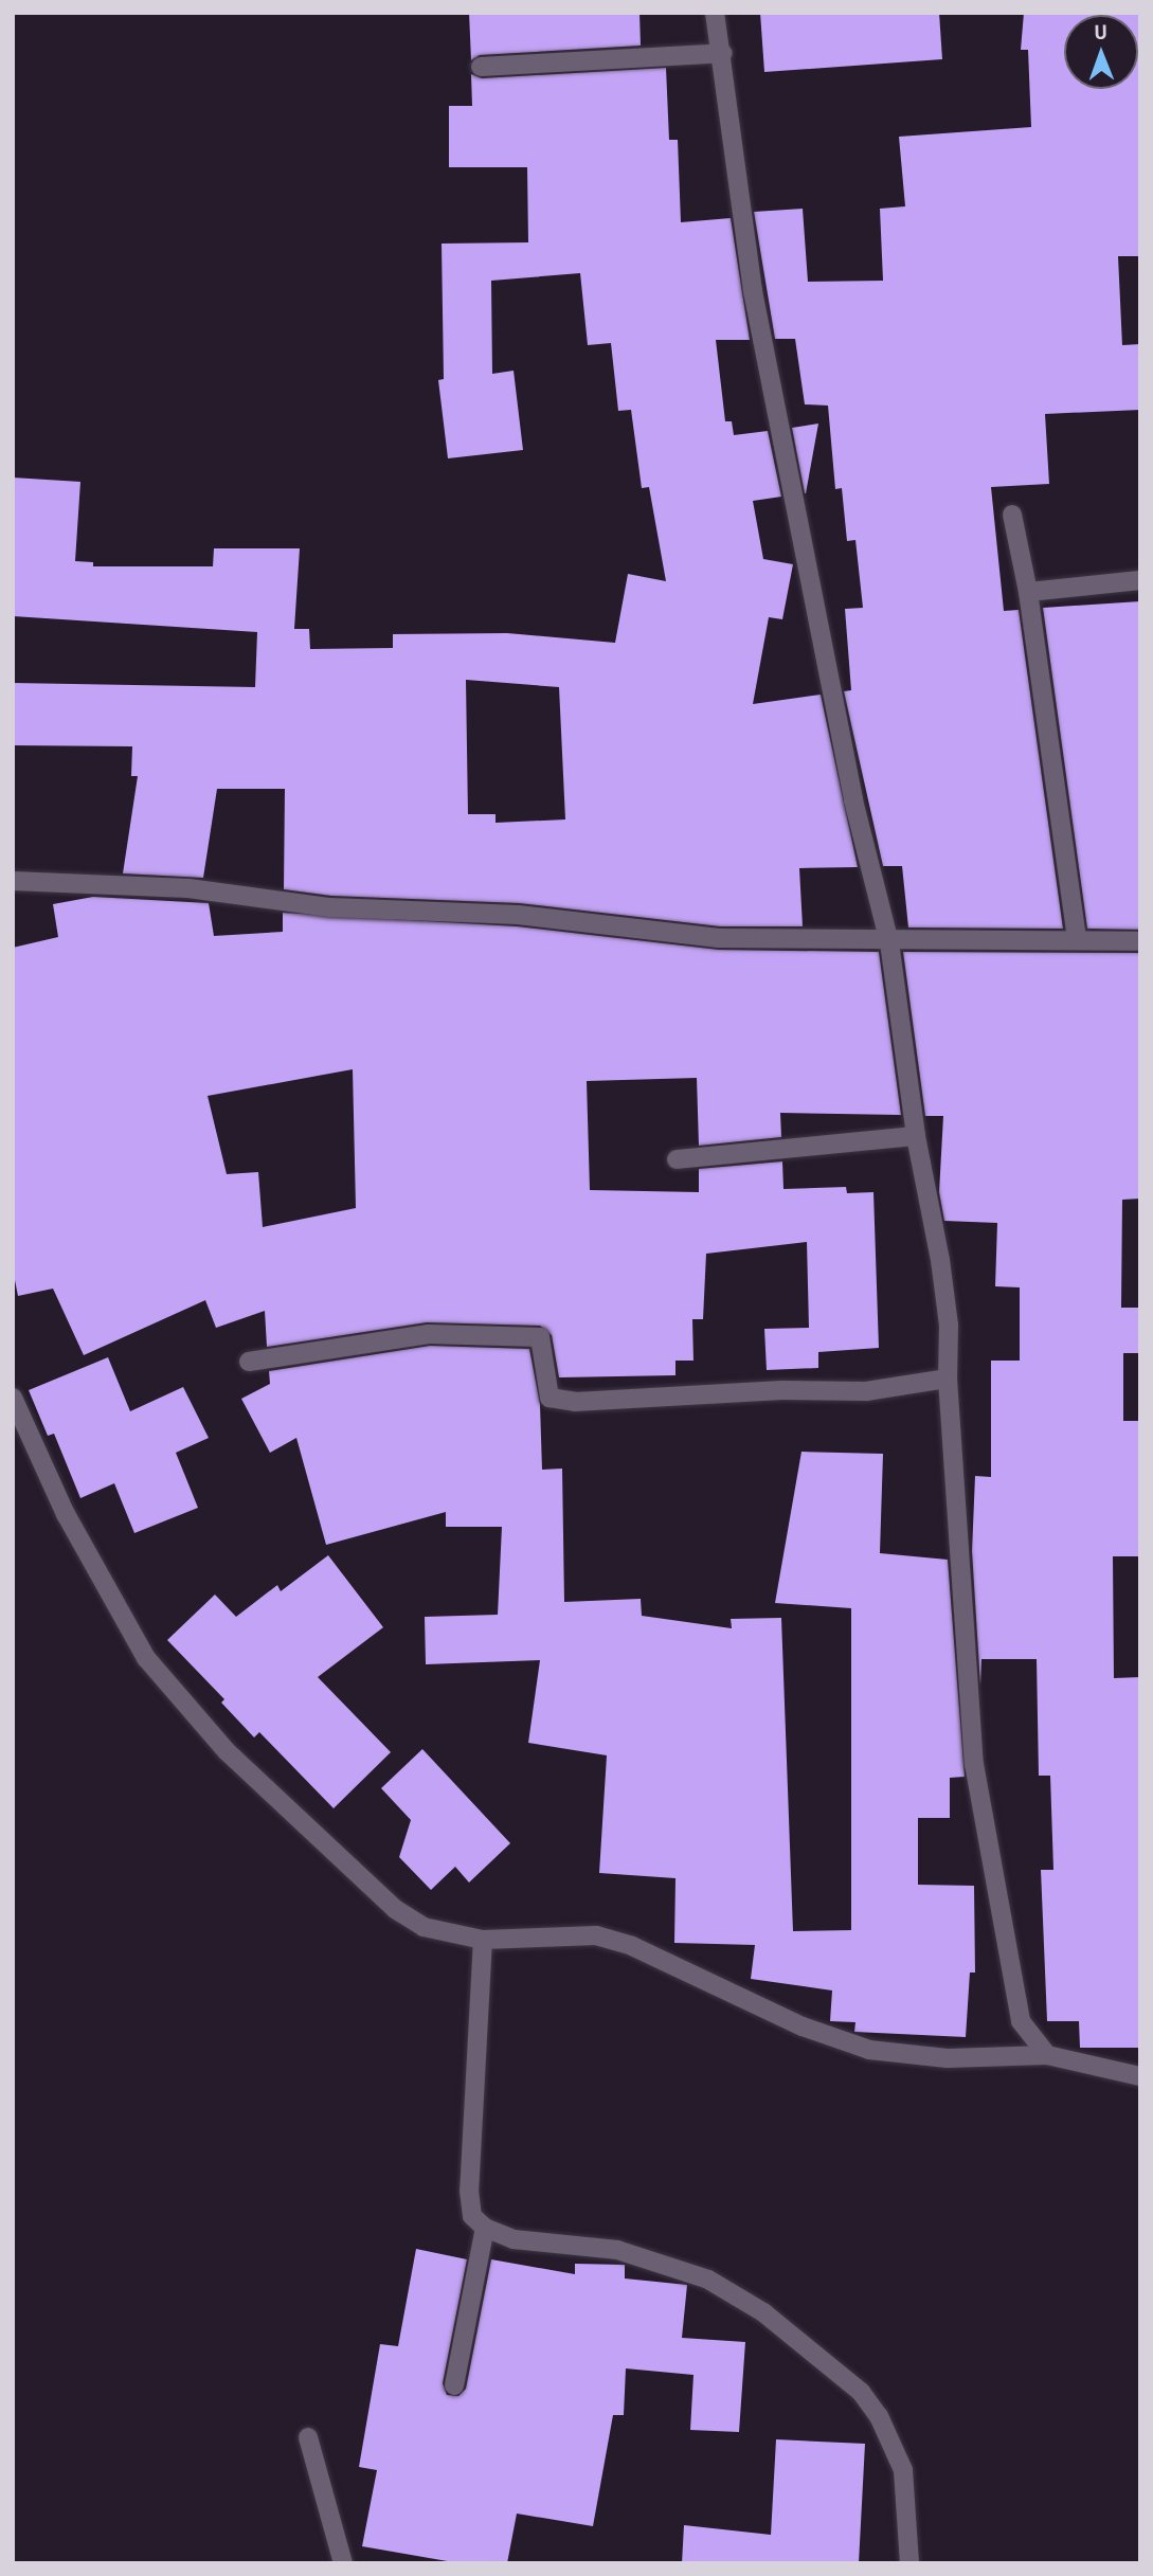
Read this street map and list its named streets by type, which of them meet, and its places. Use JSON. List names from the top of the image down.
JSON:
{
  "north": "top"
}
